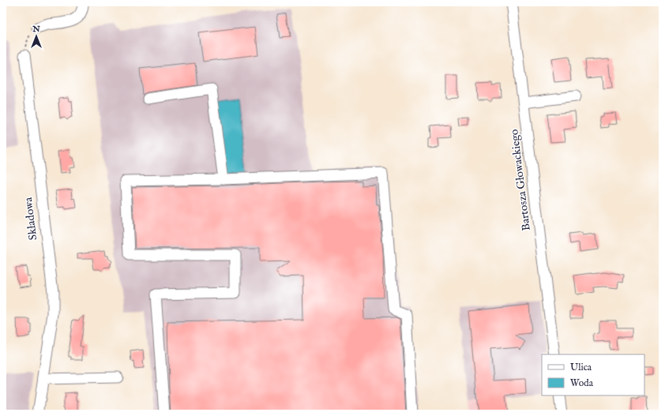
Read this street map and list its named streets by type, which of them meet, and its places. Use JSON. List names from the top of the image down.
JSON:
{
  "streets": {
    "street": ["Bartosza Głowackiego", "Składowa"]
  },
  "legend": ["Ulica", "Woda"],
  "north": "top"
}
